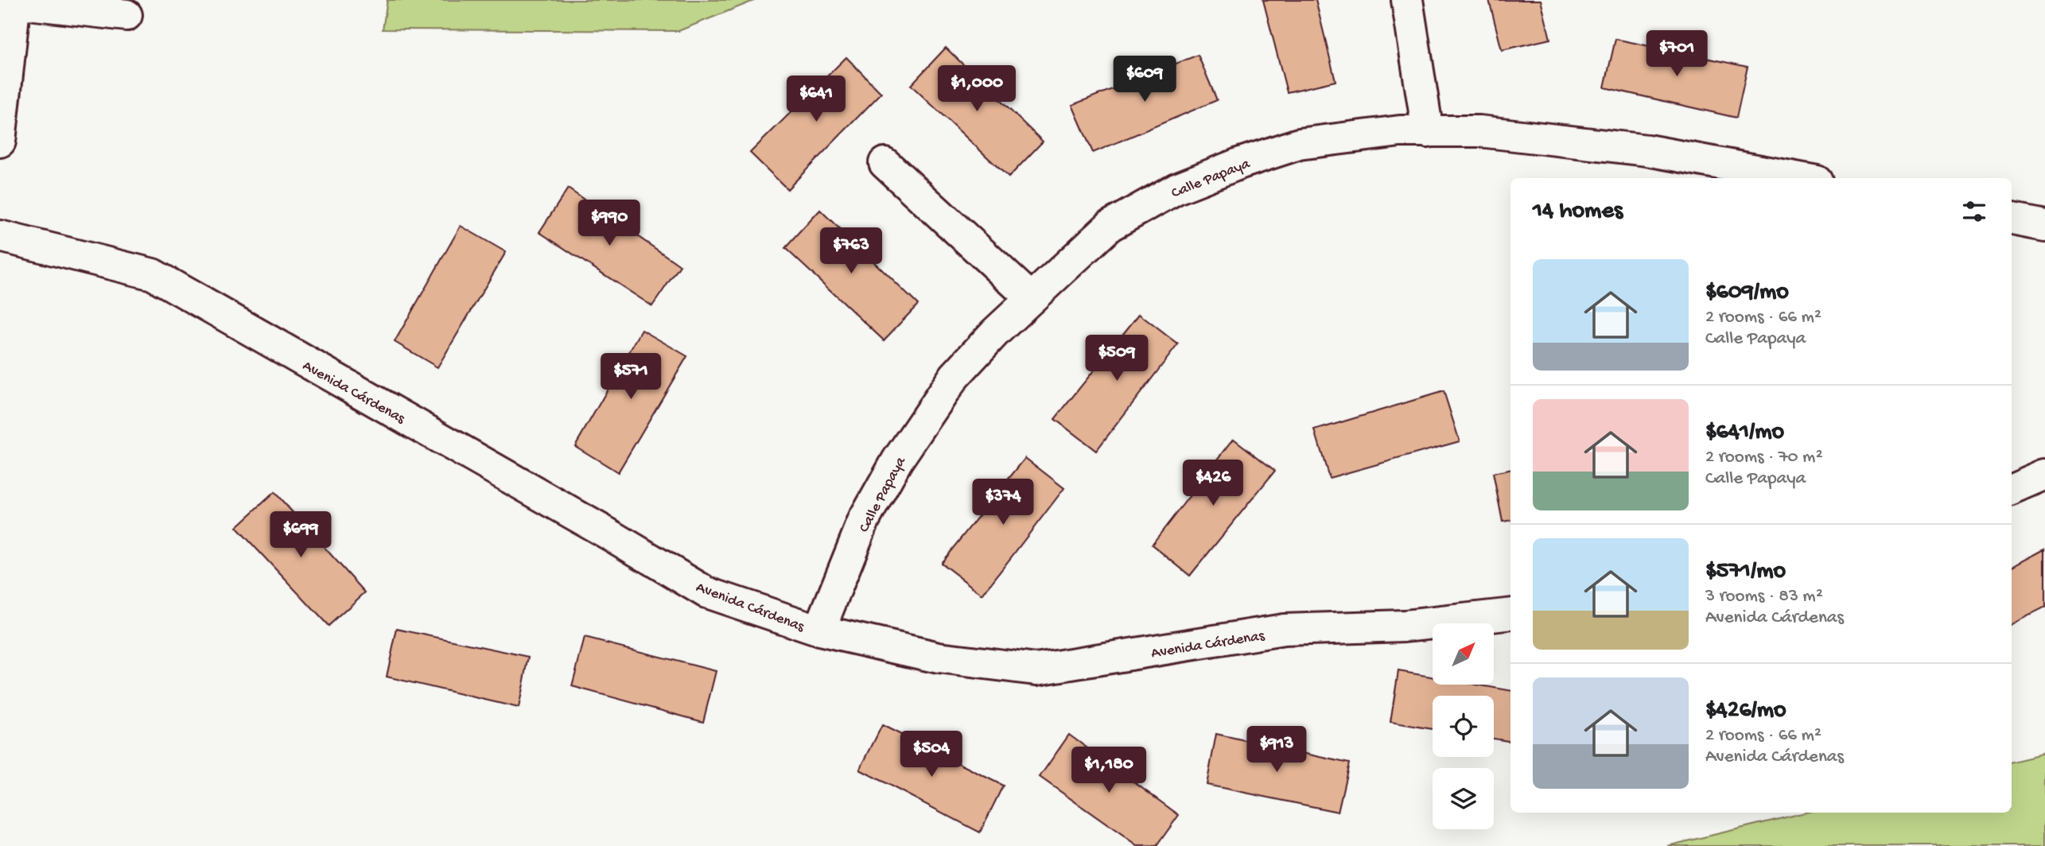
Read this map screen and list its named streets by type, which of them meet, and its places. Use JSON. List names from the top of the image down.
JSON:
{
  "streets": {
    "street": ["Calle Papaya", "Avenida Cárdenas"]
  },
  "crossings": [
    ["Calle Papaya", "Avenida Cárdenas"]
  ],
  "north": "top right",
  "page": {
    "price": [
      "$701",
      "$609",
      "$1,000",
      "$641",
      "$990",
      "$763",
      "$509",
      "$571",
      "$426",
      "$374",
      "$699",
      "$913",
      "$504",
      "$1,180"
    ],
    "heading": "14 homes",
    "list": [
      {
        "name": "$609/mo",
        "note": "2 rooms · 66 m² · Calle Papaya"
      },
      {
        "name": "$641/mo",
        "note": "2 rooms · 70 m² · Calle Papaya"
      },
      {
        "name": "$571/mo",
        "note": "3 rooms · 83 m² · Avenida Cárdenas"
      },
      {
        "name": "$426/mo",
        "note": "2 rooms · 66 m² · Avenida Cárdenas"
      }
    ]
  }
}
